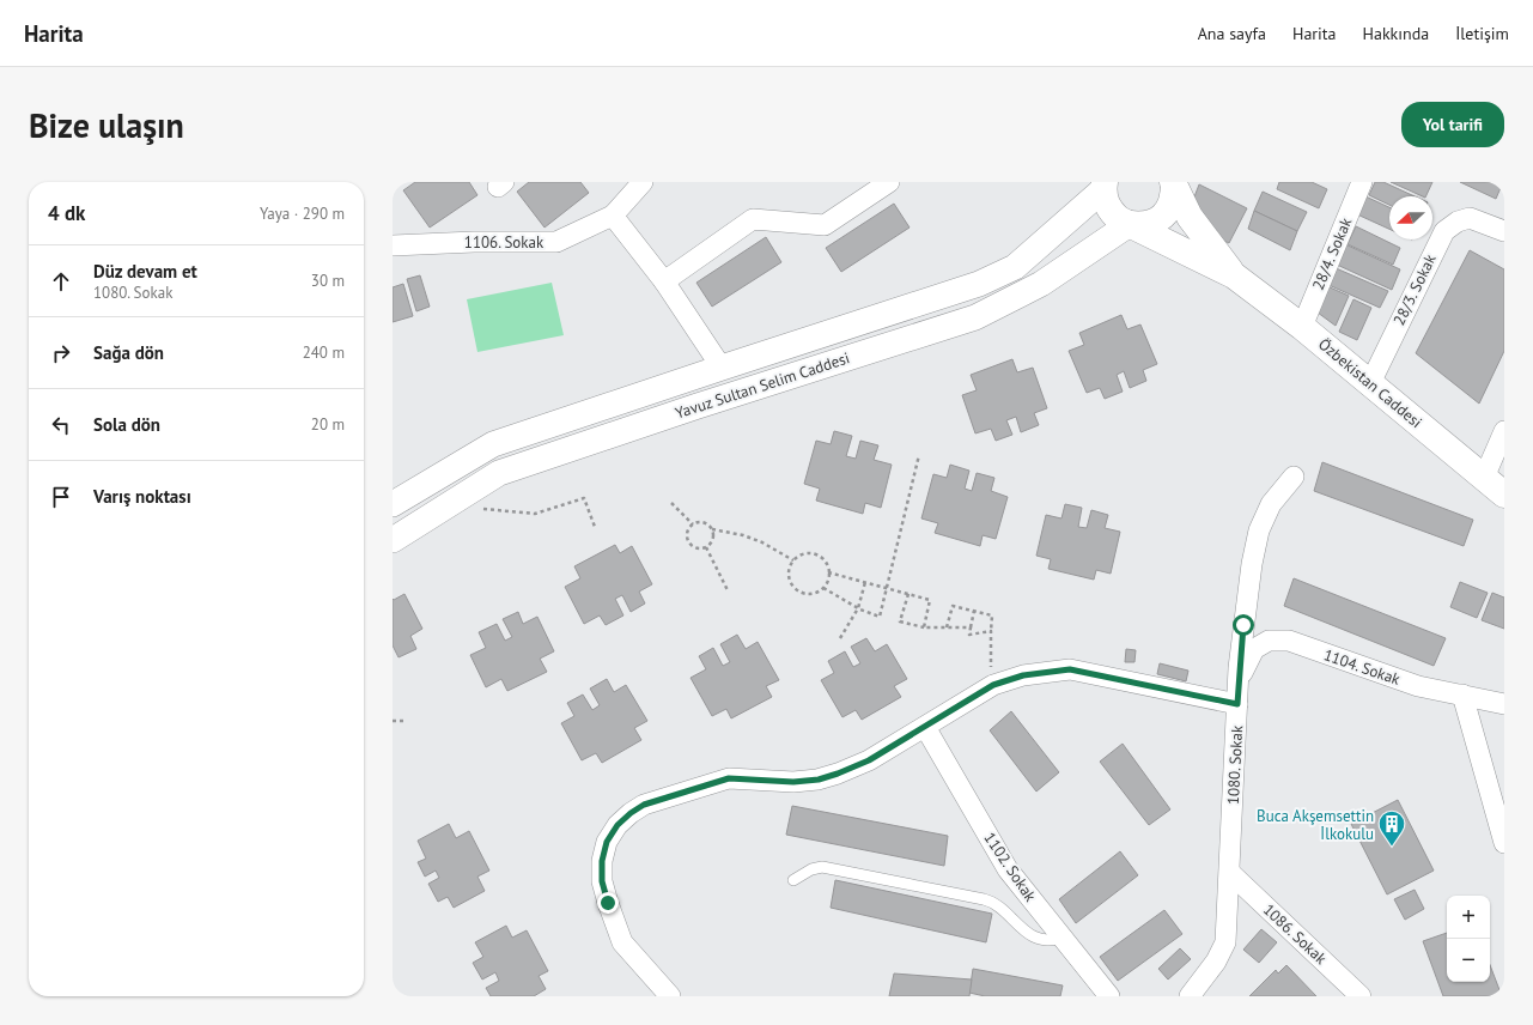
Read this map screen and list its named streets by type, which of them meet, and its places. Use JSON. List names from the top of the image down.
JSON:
{
  "streets": {
    "main road": ["Özbekistan Caddesi"],
    "street": [
      "1106. Sokak",
      "28/4. Sokak",
      "28/3. Sokak",
      "Yavuz Sultan Selim Caddesi",
      "1104. Sokak",
      "1080. Sokak",
      "1102. Sokak",
      "1086. Sokak"
    ]
  },
  "crossings": [
    ["28/4. Sokak", "Özbekistan Caddesi"],
    ["28/3. Sokak", "Özbekistan Caddesi"],
    ["1104. Sokak", "1080. Sokak"],
    ["1080. Sokak", "1086. Sokak"]
  ],
  "places": {
    "building": ["Buca Akşemsettin İlkokulu"]
  },
  "north": "left",
  "page": {
    "header": "Harita",
    "nav": [
      "Ana sayfa",
      "Harita",
      "Hakkında",
      "İletişim"
    ],
    "buttons": "Yol tarifi",
    "title": "Bize ulaşın",
    "heading": ["4 dk", "Yaya · 290 m"],
    "list": [
      ["Düz devam et", "1080. Sokak", "30 m"],
      ["Sağa dön", "240 m"],
      ["Sola dön", "20 m"],
      "Varış noktası"
    ],
    "map_buttons": ["+", "−"]
  }
}
